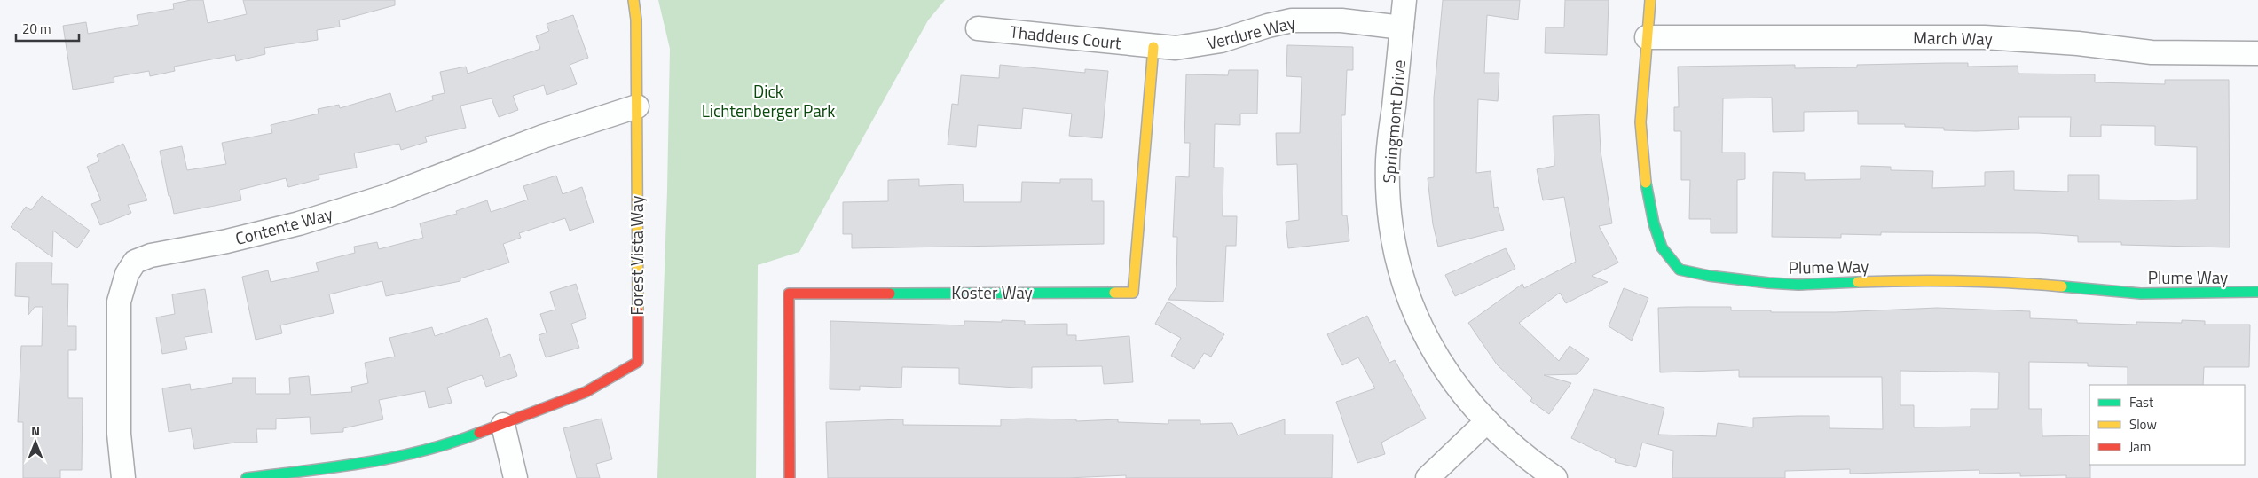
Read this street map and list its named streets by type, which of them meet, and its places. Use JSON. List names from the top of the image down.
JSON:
{
  "streets": {
    "street": [
      "Verdure Way",
      "Thaddeus Court",
      "March Way",
      "Springmont Drive",
      "Contente Way",
      "Forest Vista Way",
      "Plume Way",
      "Koster Way"
    ]
  },
  "crossings": [
    ["Verdure Way", "Thaddeus Court"],
    ["Verdure Way", "Springmont Drive"],
    ["Verdure Way", "Koster Way"],
    ["Thaddeus Court", "Koster Way"],
    ["March Way", "Plume Way"],
    ["Contente Way", "Forest Vista Way"]
  ],
  "parks": ["Dick Lichtenberger Park"],
  "legend": ["Fast", "Slow", "Jam"],
  "scale_bar": "20 m",
  "north": "top"
}
